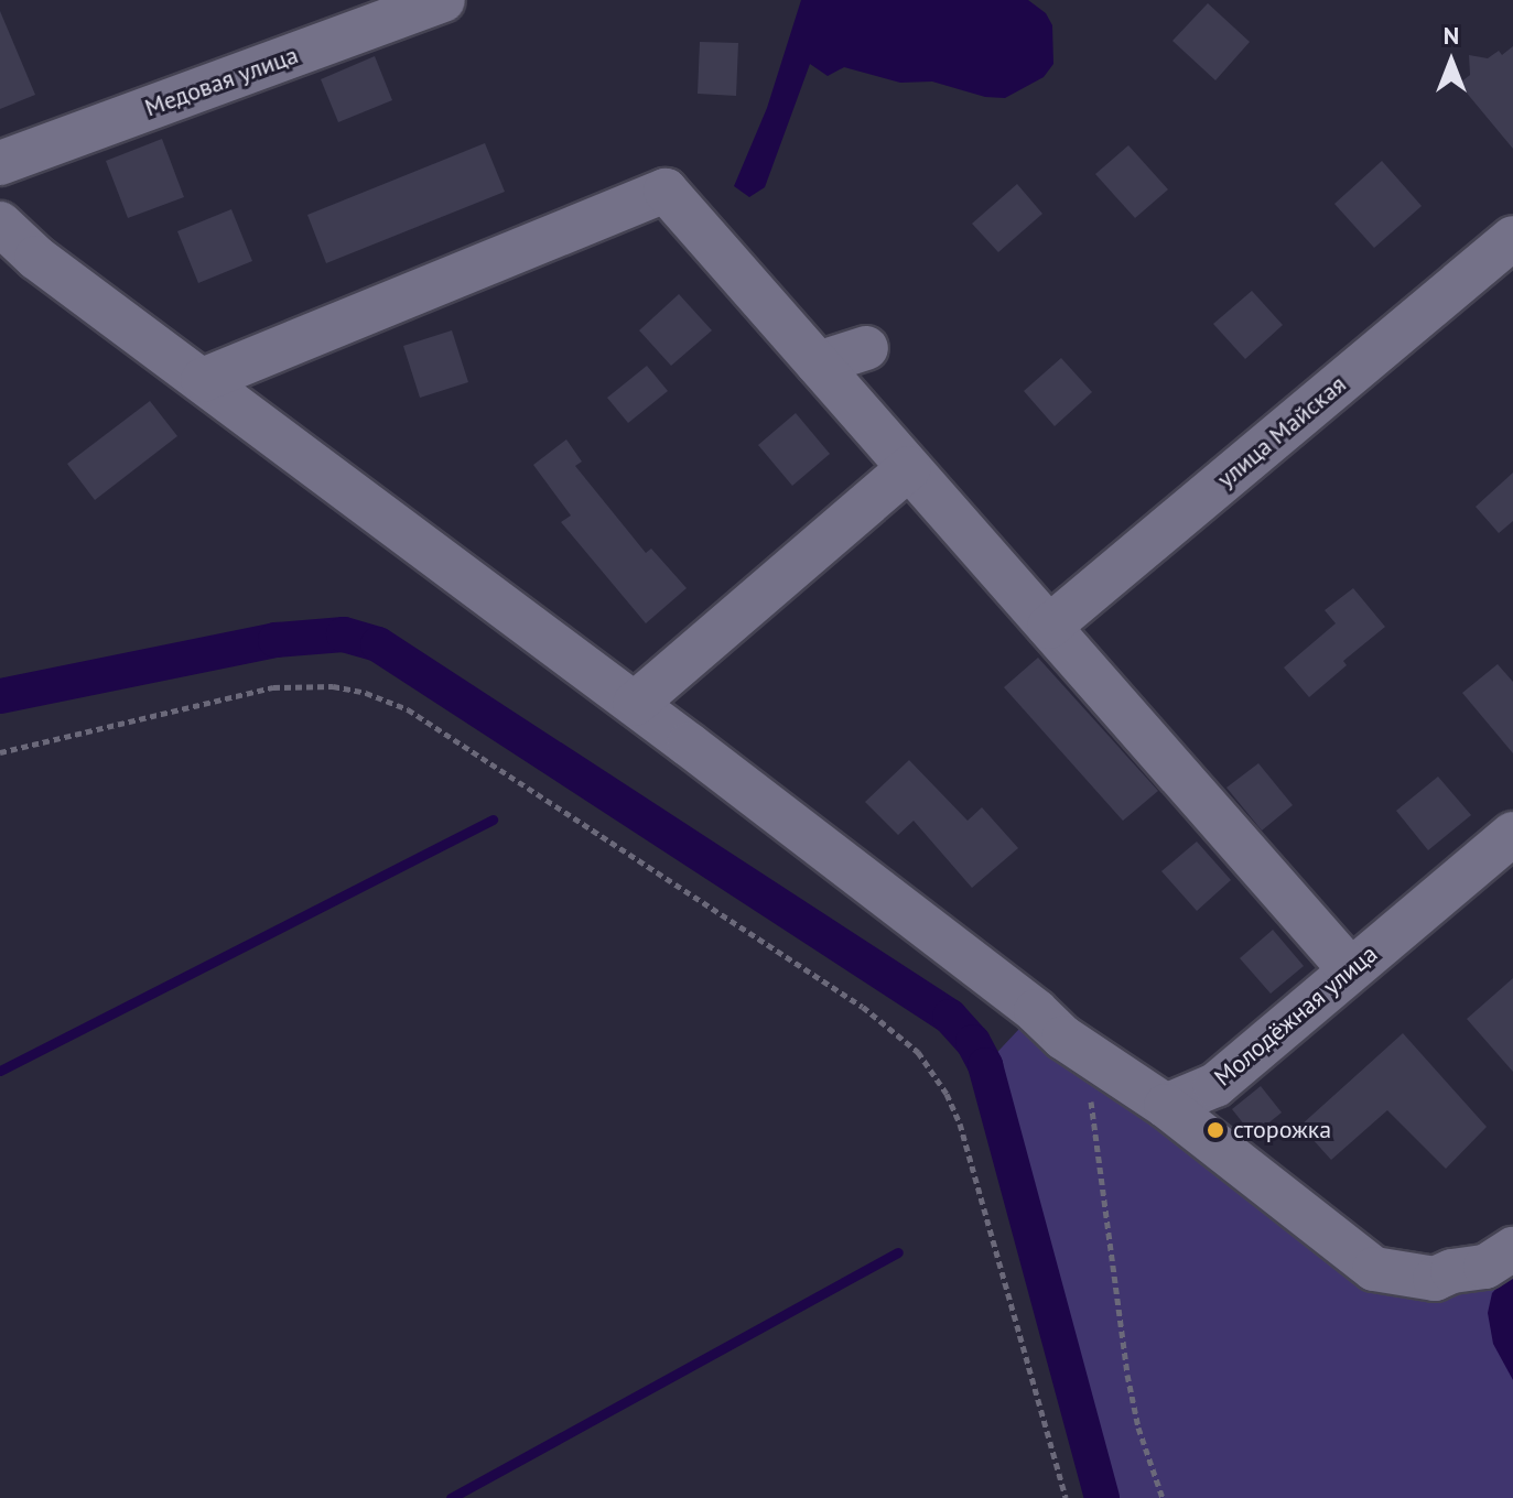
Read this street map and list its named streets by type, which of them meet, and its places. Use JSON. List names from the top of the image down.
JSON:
{
  "streets": {
    "street": ["Медовая улица", "улица Майская", "Молодёжная улица"]
  },
  "places": ["сторожка"],
  "north": "top"
}
